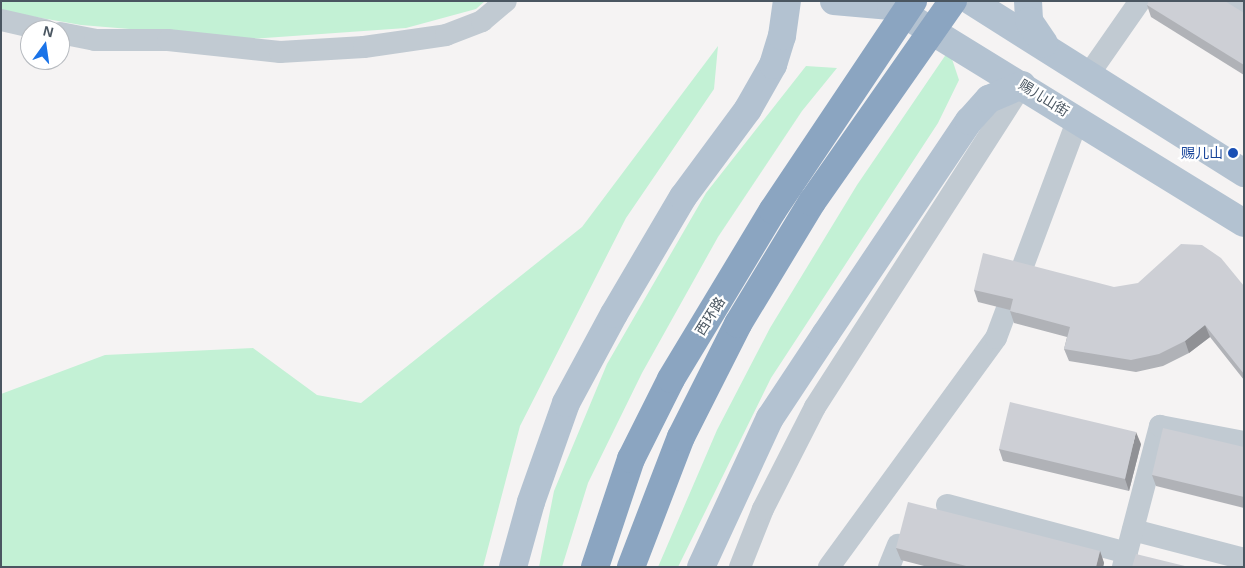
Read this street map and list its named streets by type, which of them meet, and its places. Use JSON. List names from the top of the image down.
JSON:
{
  "streets": {
    "highway": ["西环路"],
    "main road": ["赐儿山街"]
  },
  "places": ["赐儿山"],
  "north": "top"
}
